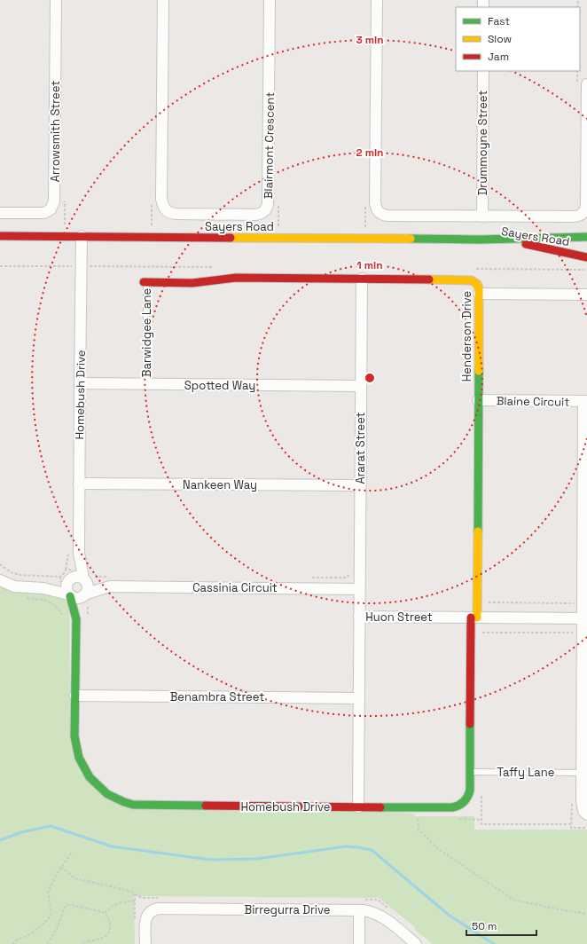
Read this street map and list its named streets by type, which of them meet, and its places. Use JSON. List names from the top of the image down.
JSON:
{
  "streets": {
    "street": [
      "Arrowsmith Street",
      "Drummoyne Street",
      "Blairmont Crescent",
      "Sayers Road",
      "Henderson Drive",
      "Spotted Way",
      "Homebush Drive",
      "Blaine Circuit",
      "Ararat Street",
      "Nankeen Way",
      "Cassinia Circuit",
      "Huon Street",
      "Benambra Street",
      "Birregurra Drive"
    ],
    "lane": ["Barwidgee Lane", "Taffy Lane"]
  },
  "crossings": [
    ["Sayers Road", "Homebush Drive"],
    ["Barwidgee Lane", "Henderson Drive"],
    ["Barwidgee Lane", "Spotted Way"],
    ["Henderson Drive", "Homebush Drive"],
    ["Henderson Drive", "Blaine Circuit"],
    ["Henderson Drive", "Ararat Street"],
    ["Henderson Drive", "Huon Street"],
    ["Spotted Way", "Homebush Drive"],
    ["Spotted Way", "Ararat Street"],
    ["Homebush Drive", "Nankeen Way"],
    ["Homebush Drive", "Cassinia Circuit"],
    ["Homebush Drive", "Huon Street"],
    ["Homebush Drive", "Benambra Street"],
    ["Homebush Drive", "Taffy Lane"],
    ["Ararat Street", "Nankeen Way"],
    ["Ararat Street", "Cassinia Circuit"],
    ["Ararat Street", "Huon Street"],
    ["Huon Street", "Benambra Street"]
  ],
  "legend": ["Fast", "Slow", "Jam"],
  "scale_bar": "50 m",
  "rings": ["3 min", "2 min", "1 min"]
}
